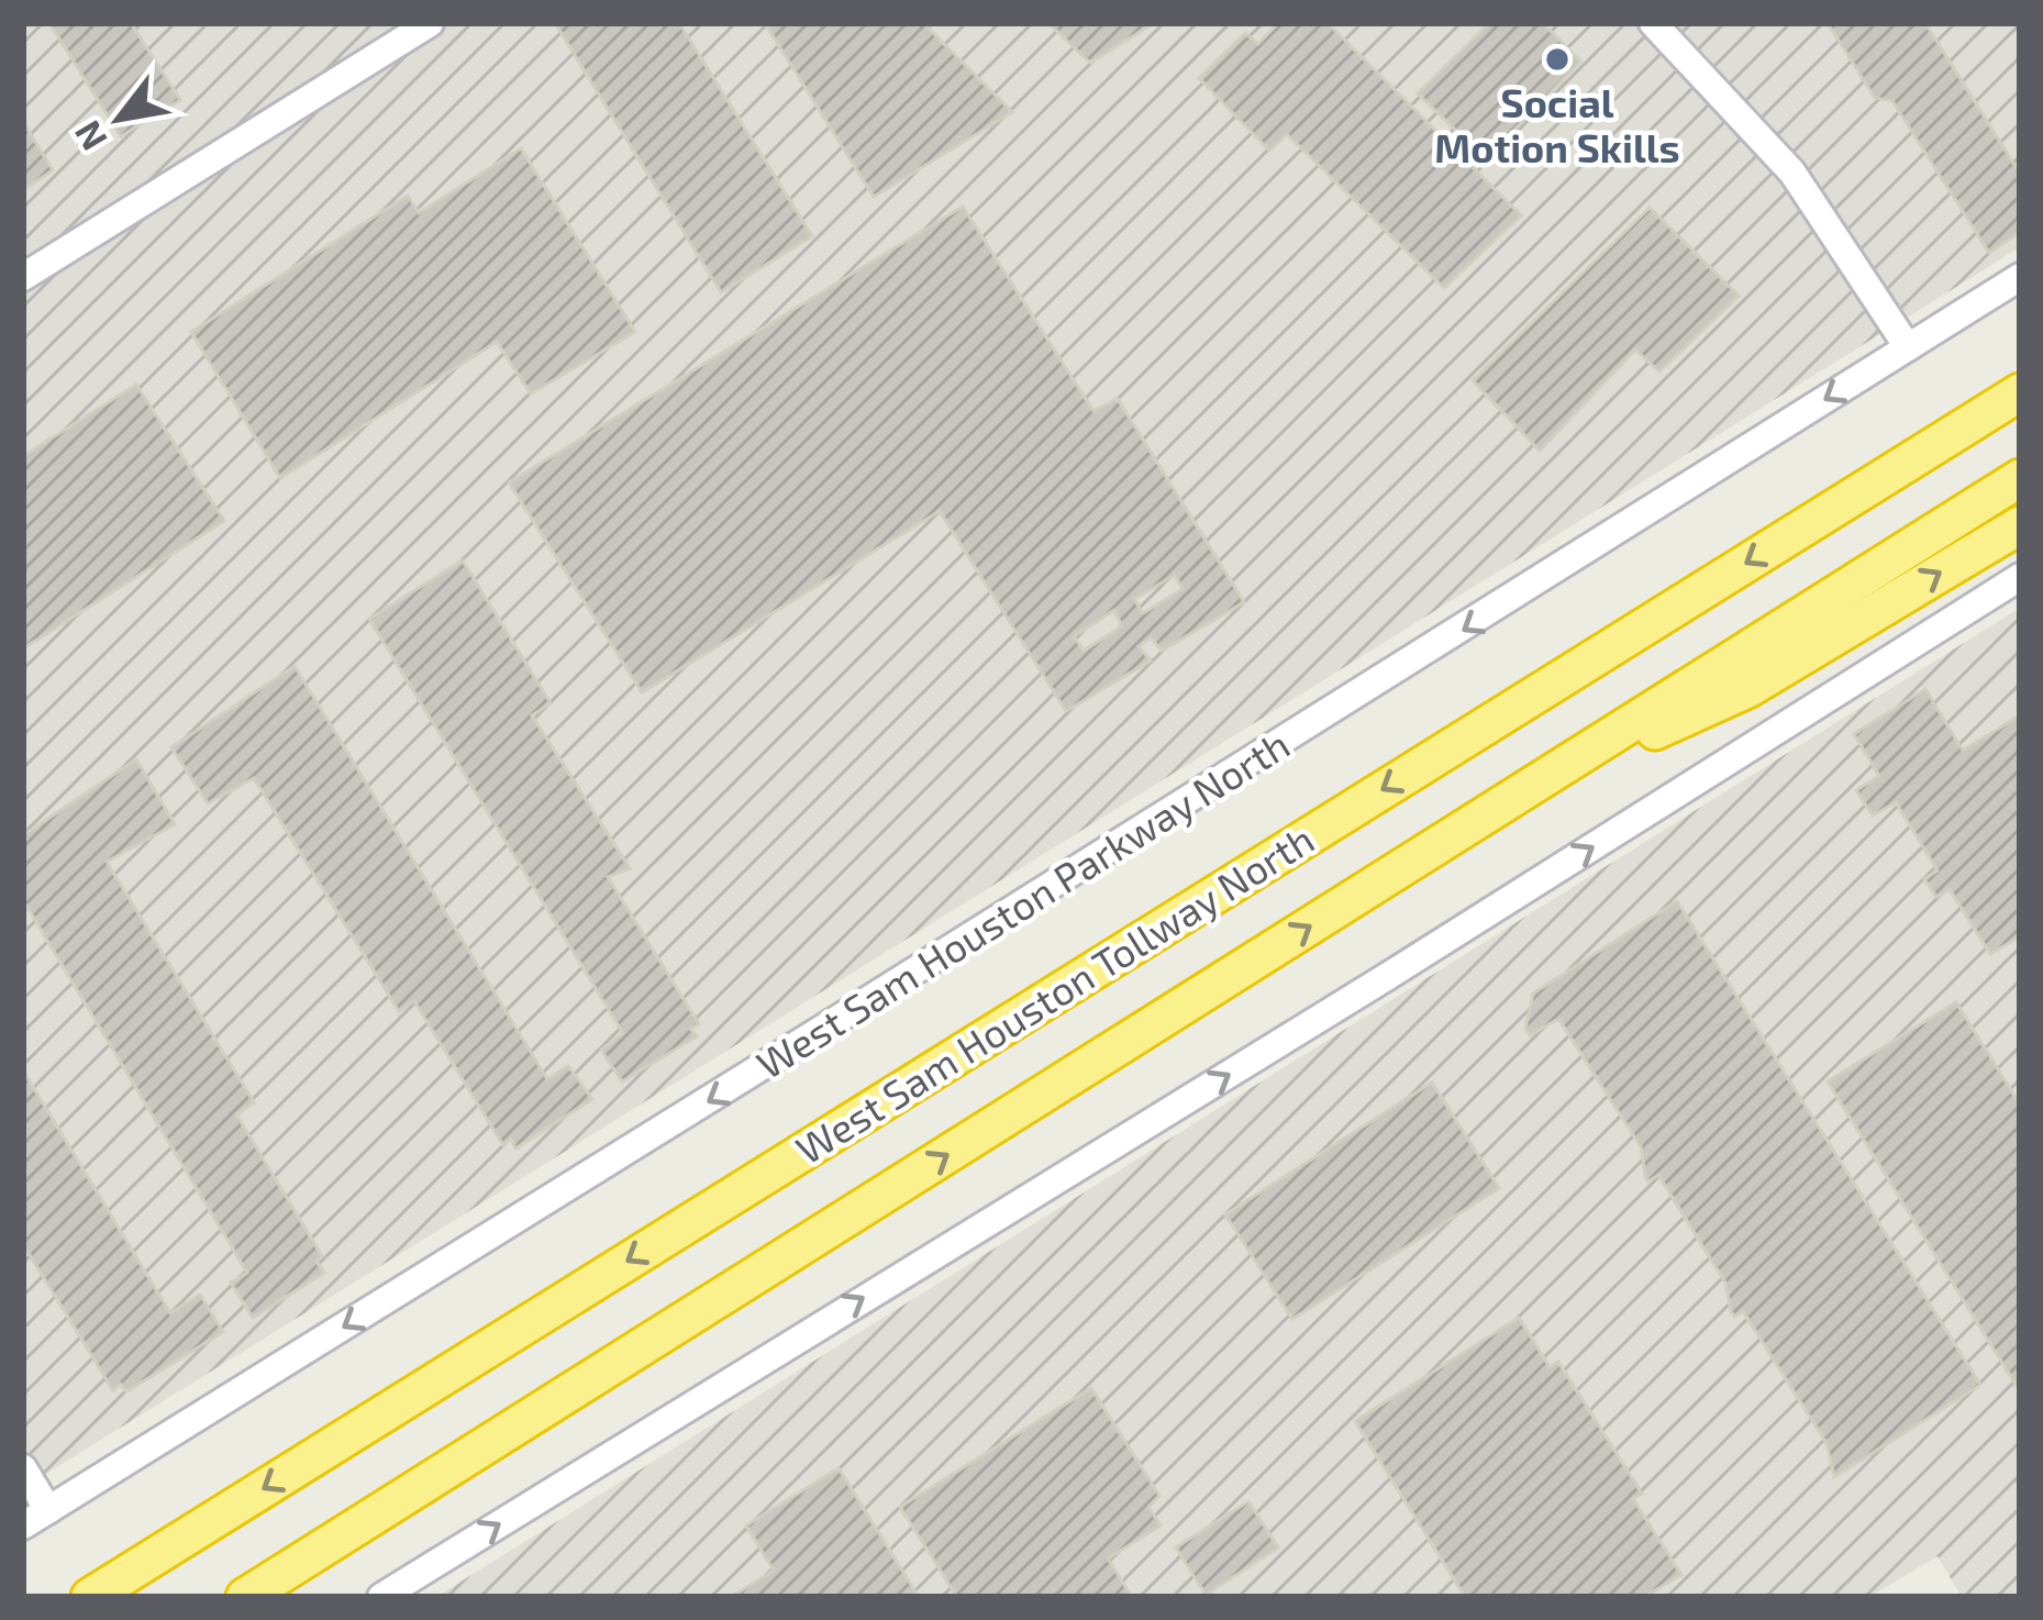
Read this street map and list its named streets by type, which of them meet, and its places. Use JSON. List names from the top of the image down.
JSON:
{
  "streets": {
    "highway": ["West Sam Houston Tollway North"],
    "main road": ["West Sam Houston Parkway North"]
  },
  "one_way": ["West Sam Houston Parkway North"],
  "places": ["Social Motion Skills"],
  "north": "bottom left"
}
